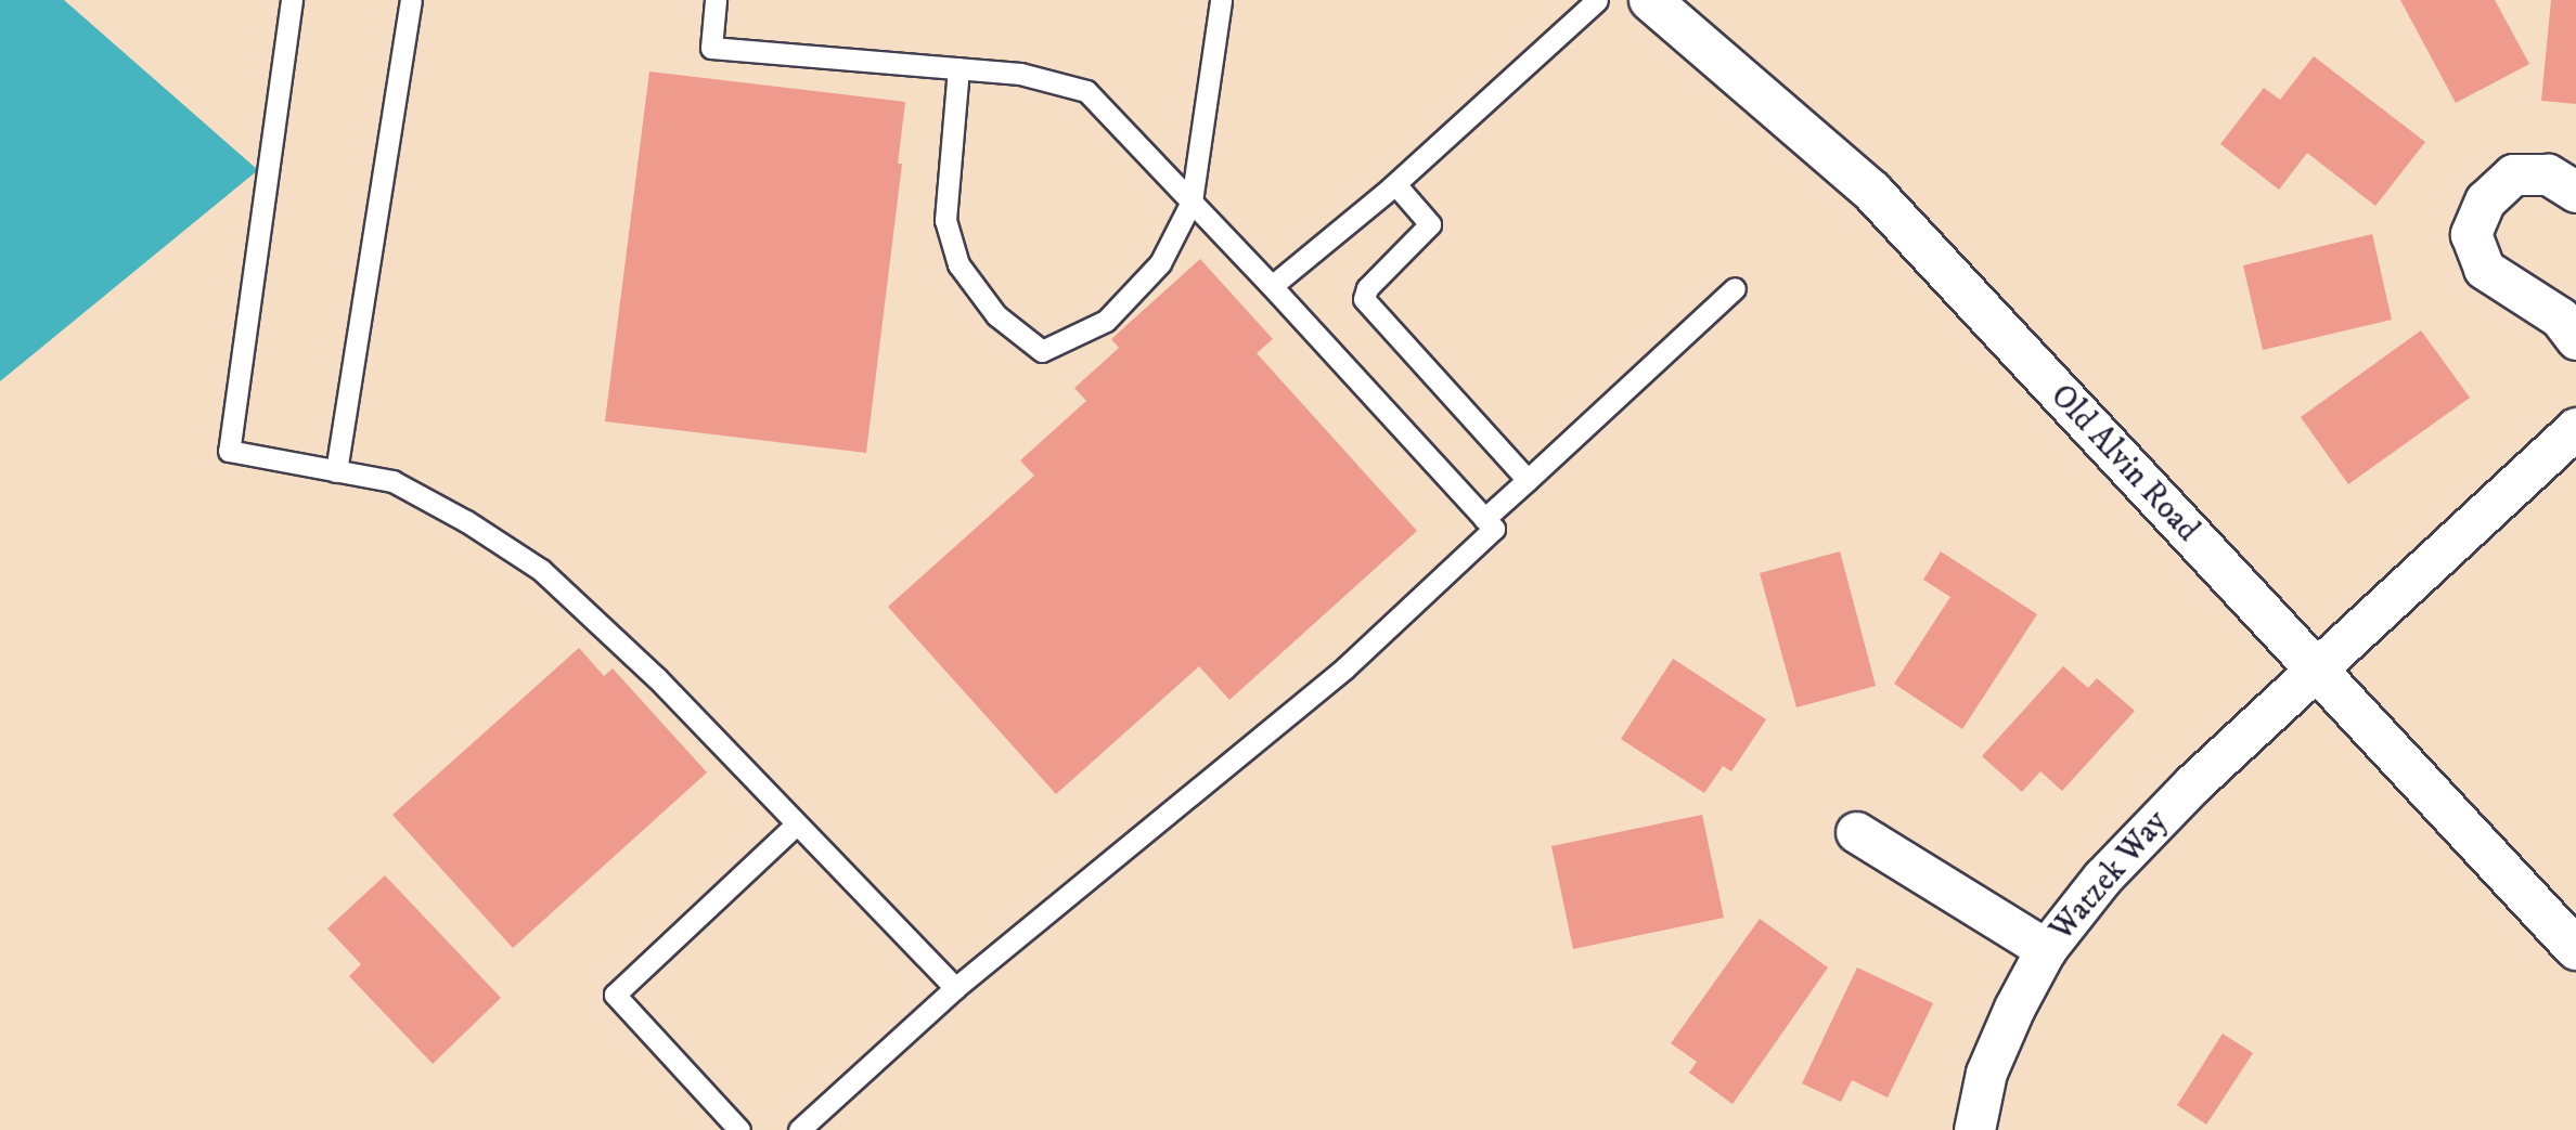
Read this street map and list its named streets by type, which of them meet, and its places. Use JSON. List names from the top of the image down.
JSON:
{
  "streets": {
    "street": ["Old Alvin Road", "Watzek Way"]
  },
  "crossings": [
    ["Old Alvin Road", "Watzek Way"]
  ]
}
